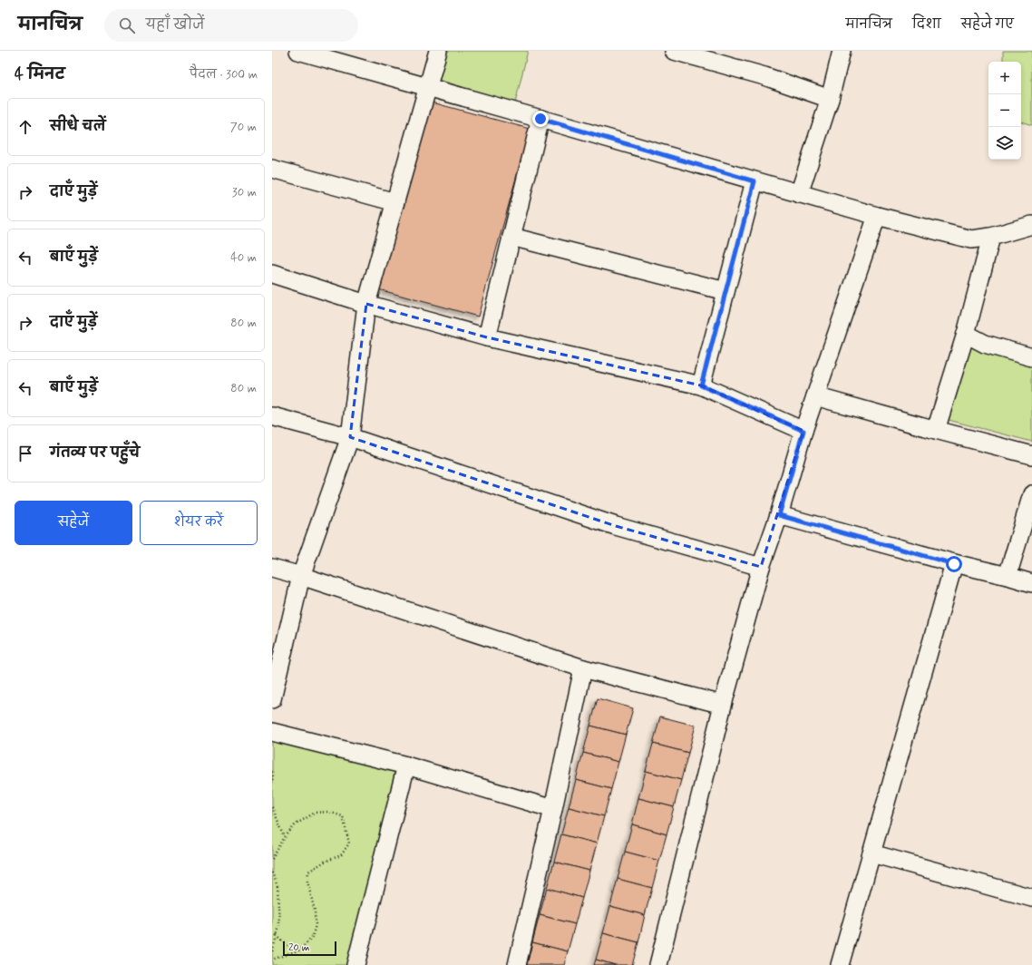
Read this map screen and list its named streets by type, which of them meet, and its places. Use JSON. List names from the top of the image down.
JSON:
{
  "scale_bar": "20 m",
  "page": {
    "header": "मानचित्र",
    "search": "यहाँ खोजें",
    "nav": ["मानचित्र", "दिशा", "सहेजे गए"],
    "heading": ["4 मिनट", "पैदल · 300 m"],
    "map_buttons": ["+", "−"],
    "list": [
      ["सीधे चलें", "70 m"],
      ["दाएँ मुड़ें", "30 m"],
      ["बाएँ मुड़ें", "40 m"],
      ["दाएँ मुड़ें", "80 m"],
      ["बाएँ मुड़ें", "80 m"],
      "गंतव्य पर पहुँचे"
    ],
    "buttons": ["सहेजें", "शेयर करें"],
    "scale": "20 m"
  }
}
